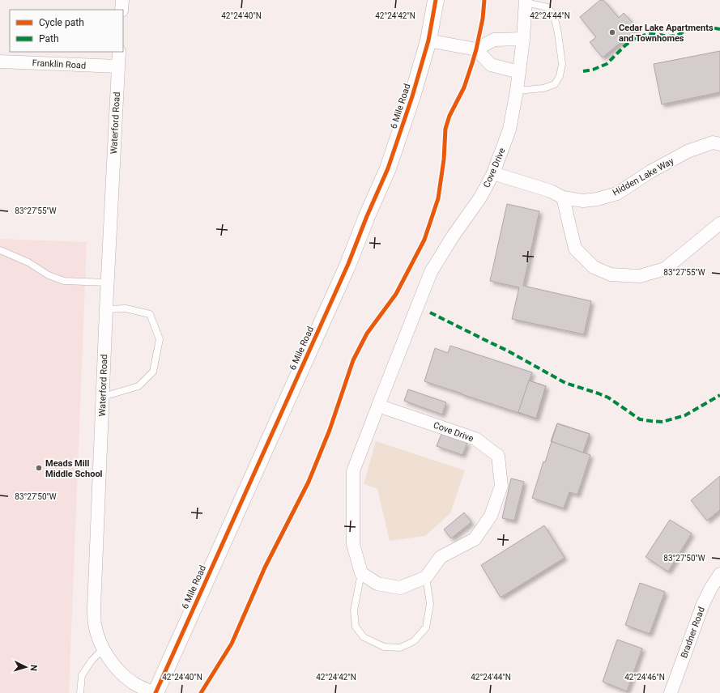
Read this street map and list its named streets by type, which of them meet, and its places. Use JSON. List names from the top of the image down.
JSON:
{
  "streets": {
    "street": [
      "Franklin Road",
      "6 Mile Road",
      "Waterford Road",
      "Cove Drive",
      "Hidden Lake Way",
      "Bradner Road"
    ]
  },
  "crossings": [
    ["Franklin Road", "Waterford Road"],
    ["6 Mile Road", "Waterford Road"],
    ["Cove Drive", "Hidden Lake Way"]
  ],
  "places": ["Cedar Lake Apartments and Townhomes", "Meads Mill Middle School"],
  "legend": ["Cycle path", "Path"],
  "north": "right",
  "coordinates": [
    "42°24'40\"N",
    "42°24'42\"N",
    "42°24'44\"N",
    "83°27'55\"W",
    "83°27'50\"W",
    "42°24'46\"N"
  ]
}
